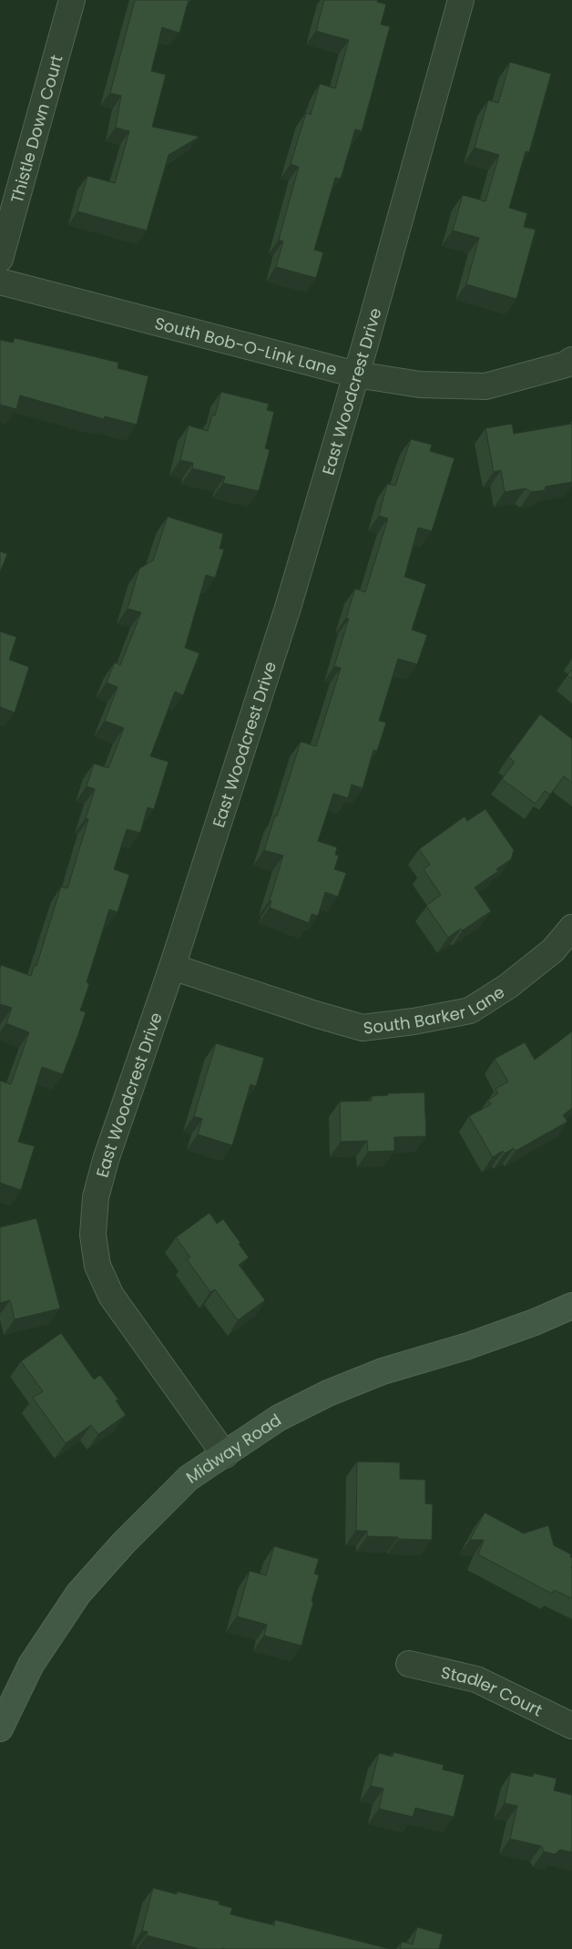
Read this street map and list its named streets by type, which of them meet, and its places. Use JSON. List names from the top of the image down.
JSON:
{
  "streets": {
    "main road": ["Midway Road"],
    "street": [
      "Thistle Down Court",
      "South Bob-O-Link Lane",
      "East Woodcrest Drive",
      "South Barker Lane",
      "Stadler Court"
    ]
  },
  "crossings": [
    ["South Bob-O-Link Lane", "East Woodcrest Drive"],
    ["East Woodcrest Drive", "South Barker Lane"],
    ["East Woodcrest Drive", "Midway Road"]
  ]
}
